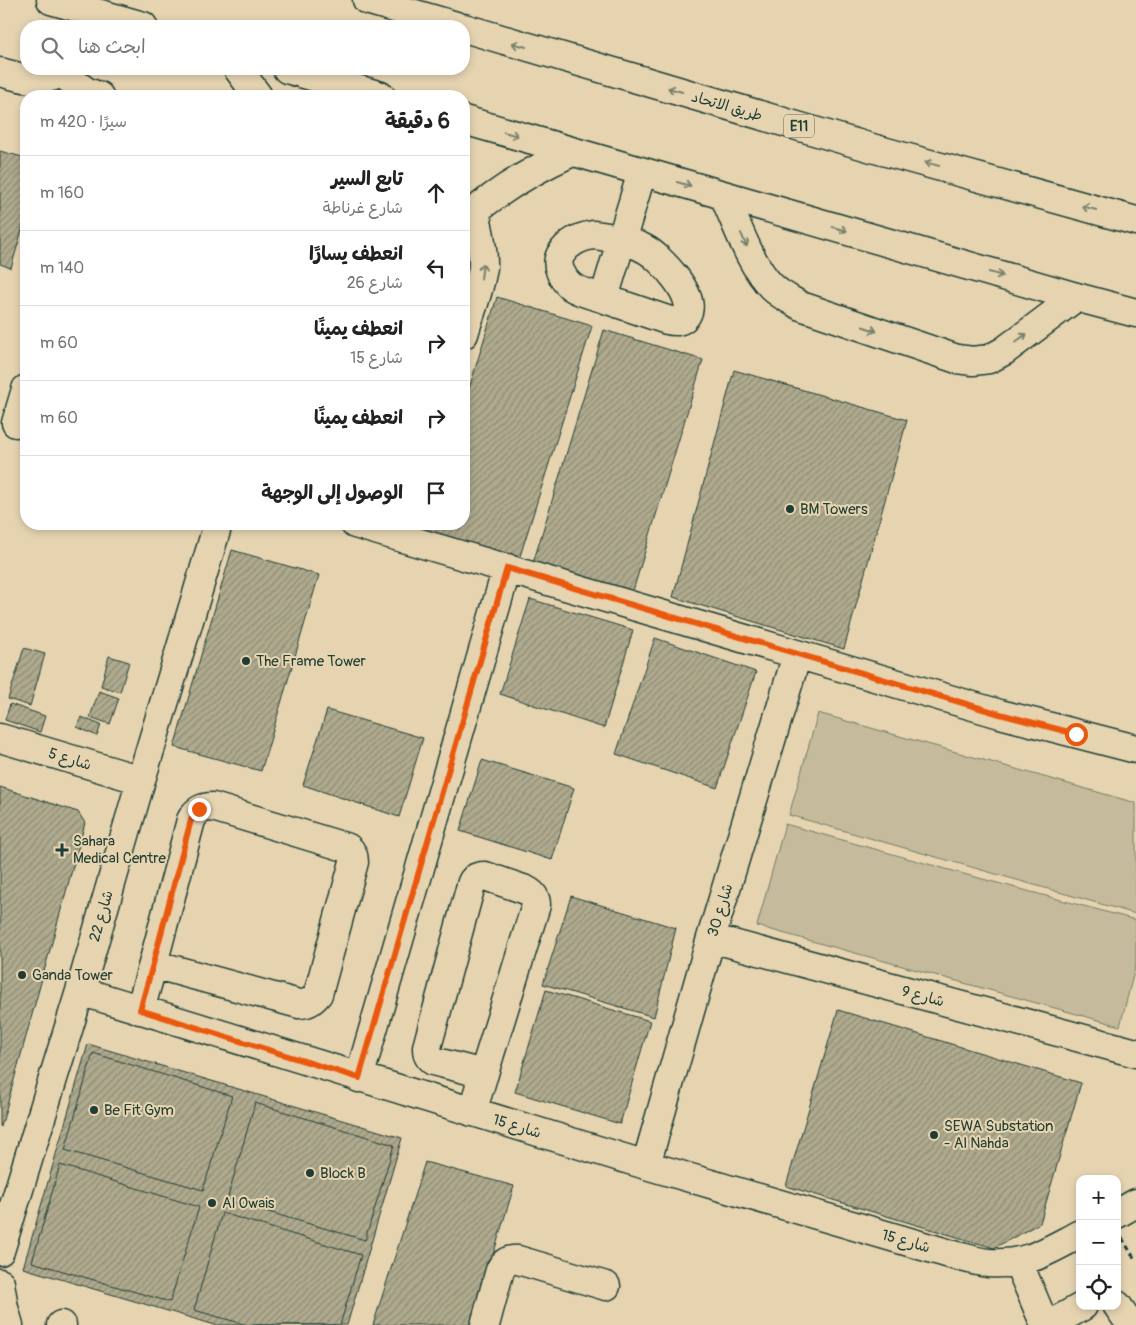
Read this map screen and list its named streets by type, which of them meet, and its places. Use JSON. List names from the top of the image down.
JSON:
{
  "streets": {
    "main road": [
      "طريق الاتحاد",
      "E11",
      "شارع 5",
      "شارع 30",
      "شارع 22",
      "شارع 9",
      "شارع 15"
    ]
  },
  "crossings": [
    ["شارع 5", "شارع 22"],
    ["شارع 30", "شارع 9"],
    ["شارع 30", "شارع 15"],
    ["شارع 22", "شارع 15"]
  ],
  "places": {
    "other": [
      "BM Towers",
      "The Frame Tower",
      "Ganda Tower",
      "Be Fit Gym",
      "SEWA Substation - Al Nahda",
      "Block B",
      "Al Owais"
    ],
    "health": ["Sahara Medical Centre"]
  },
  "page": {
    "search": "ابحث هنا",
    "heading": ["6 دقيقة", "سيرًا · 420 m"],
    "list": [
      ["تابع السير", "شارع غرناطة", "160 m"],
      ["انعطف يسارًا", "شارع 26", "140 m"],
      ["انعطف يمينًا", "شارع 15", "60 m"],
      ["انعطف يمينًا", "60 m"],
      "الوصول إلى الوجهة"
    ],
    "map_buttons": ["+", "−"]
  }
}
